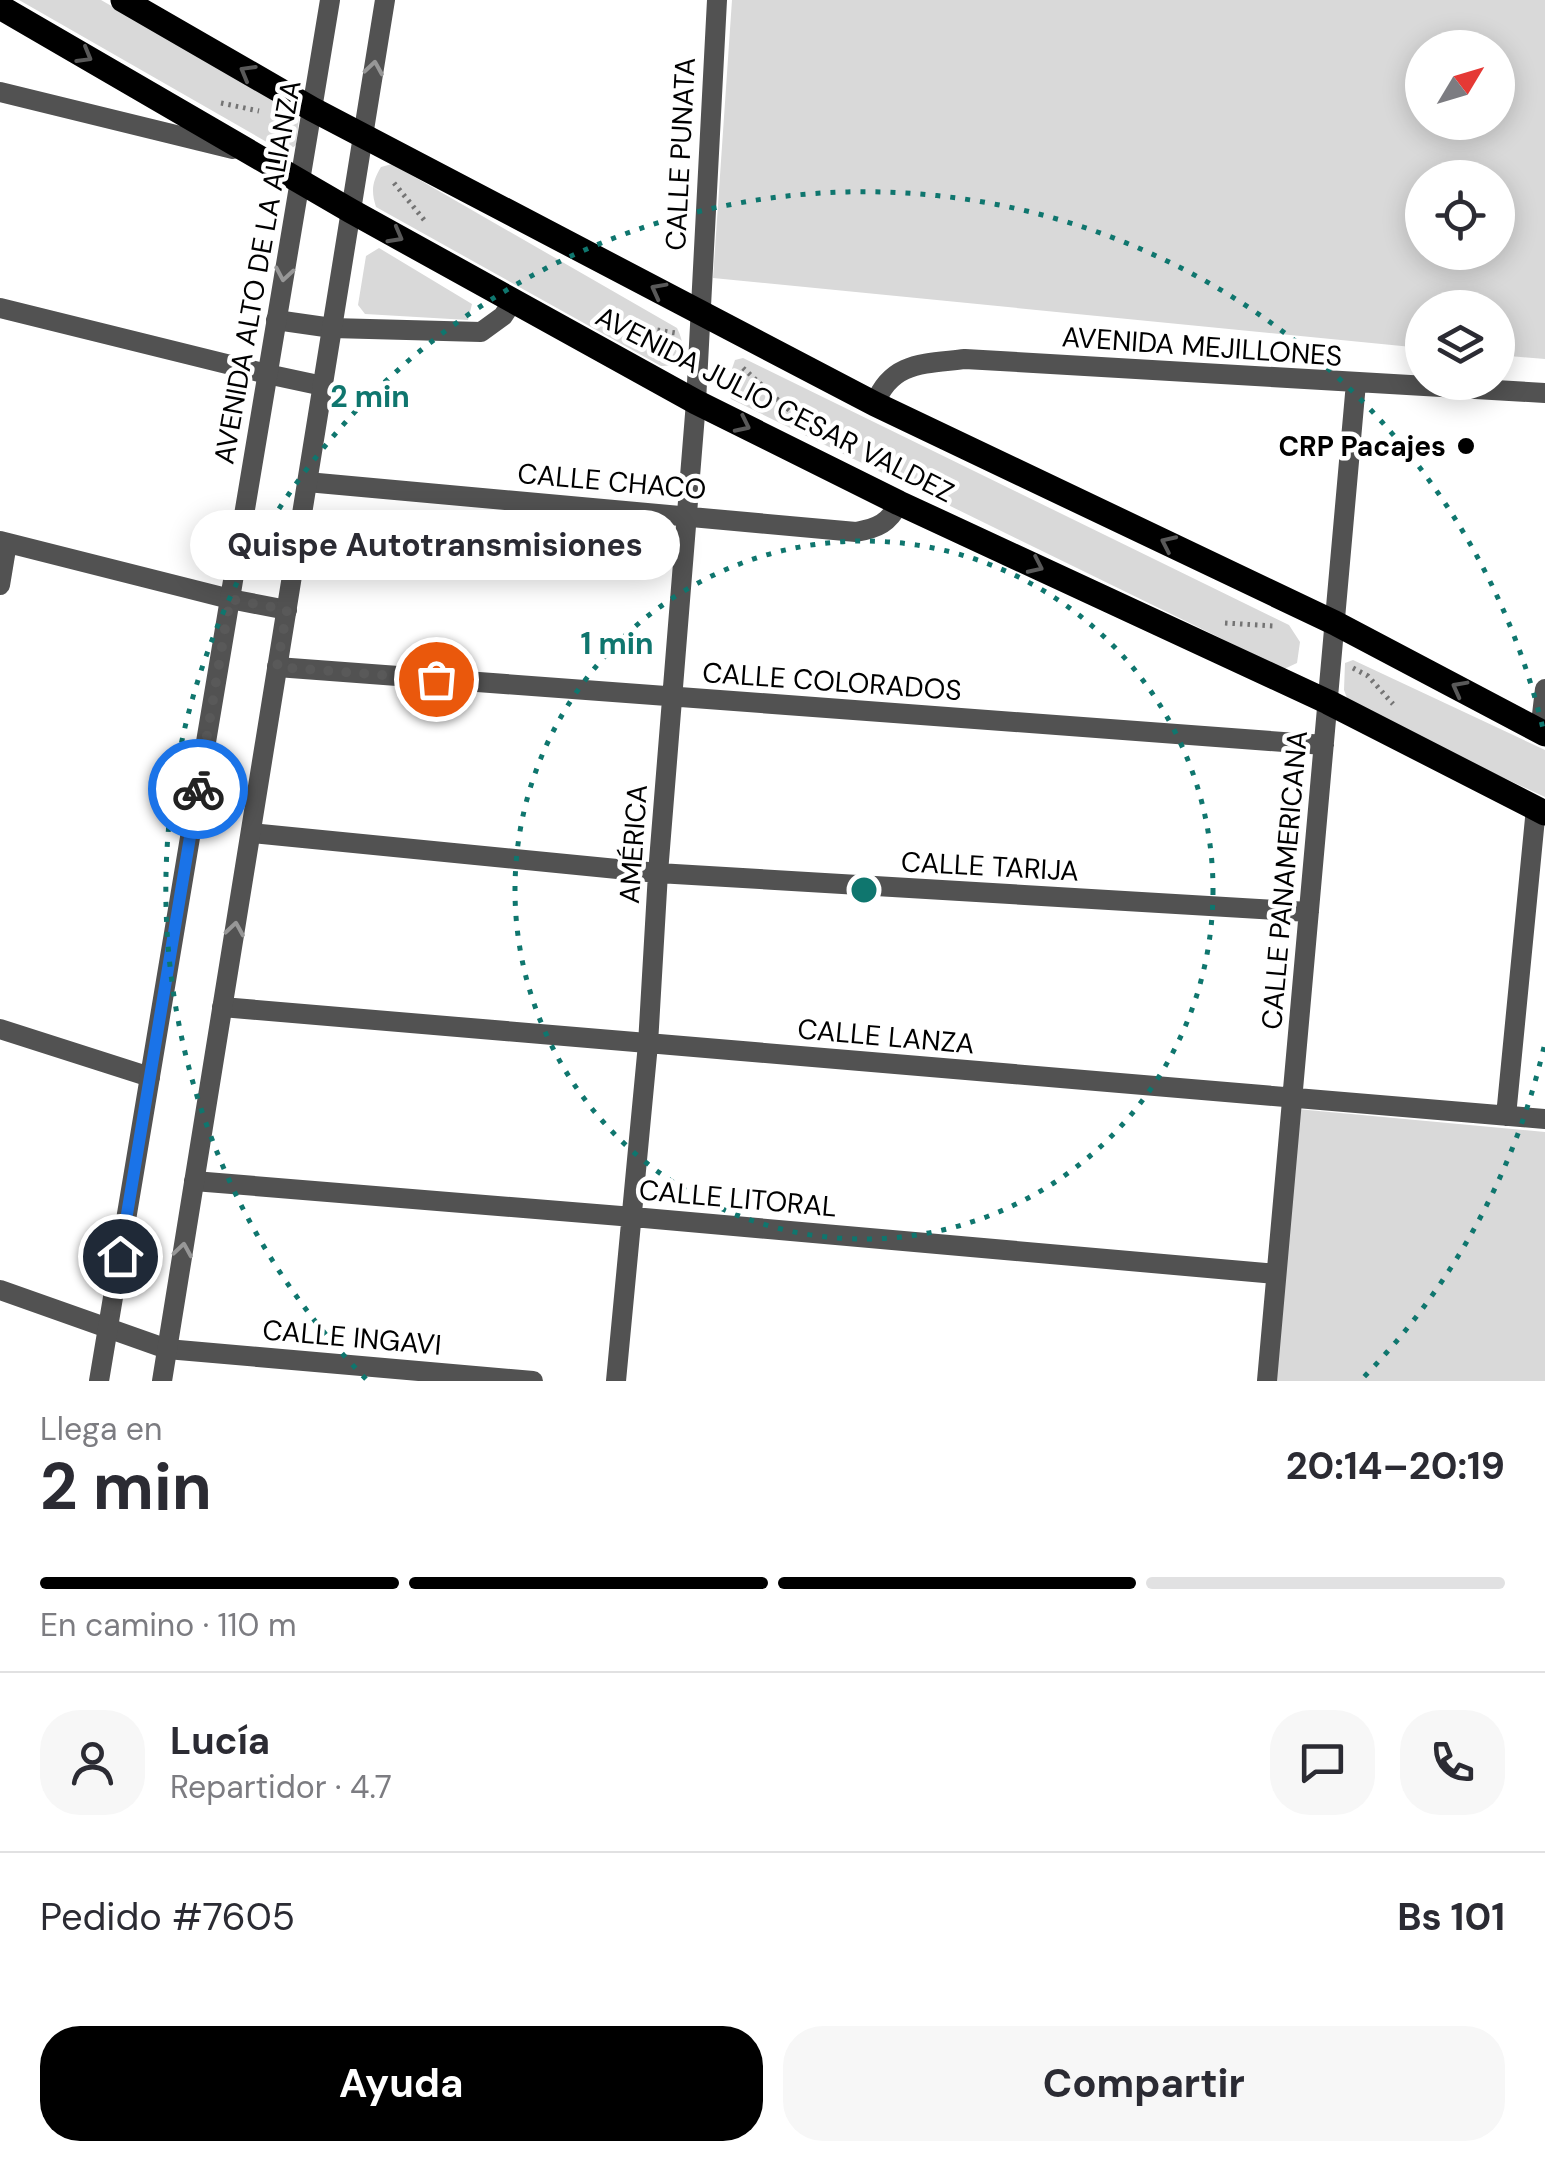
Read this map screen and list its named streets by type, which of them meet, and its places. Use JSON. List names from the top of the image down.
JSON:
{
  "streets": {
    "main road": ["AVENIDA JULIO CESAR VALDEZ"],
    "street": [
      "CALLE PUNATA",
      "AVENIDA ALTO DE LA ALIANZA",
      "AVENIDA MEJILLONES",
      "CALLE CHACO",
      "CALLE COLORADOS",
      "AMÉRICA",
      "CALLE TARIJA",
      "CALLE PANAMERICANA",
      "CALLE LANZA",
      "CALLE LITORAL",
      "CALLE INGAVI"
    ]
  },
  "crossings": [
    ["CALLE PUNATA", "AVENIDA JULIO CESAR VALDEZ"],
    ["CALLE PUNATA", "AMÉRICA"],
    ["AVENIDA ALTO DE LA ALIANZA", "AVENIDA JULIO CESAR VALDEZ"],
    ["AVENIDA ALTO DE LA ALIANZA", "CALLE INGAVI"],
    ["AVENIDA MEJILLONES", "AVENIDA JULIO CESAR VALDEZ"],
    ["AVENIDA MEJILLONES", "CALLE PANAMERICANA"],
    ["AVENIDA JULIO CESAR VALDEZ", "CALLE CHACO"],
    ["AVENIDA JULIO CESAR VALDEZ", "AMÉRICA"],
    ["AVENIDA JULIO CESAR VALDEZ", "CALLE PANAMERICANA"],
    ["CALLE CHACO", "AMÉRICA"],
    ["CALLE COLORADOS", "AMÉRICA"],
    ["CALLE COLORADOS", "CALLE PANAMERICANA"],
    ["AMÉRICA", "CALLE TARIJA"],
    ["AMÉRICA", "CALLE LANZA"],
    ["AMÉRICA", "CALLE LITORAL"],
    ["CALLE TARIJA", "CALLE PANAMERICANA"],
    ["CALLE PANAMERICANA", "CALLE LANZA"],
    ["CALLE PANAMERICANA", "CALLE LITORAL"]
  ],
  "places": ["CRP Pacajes", "Quispe Autotransmisiones"],
  "north": "top right",
  "page": {
    "bubble": "Quispe Autotransmisiones",
    "heading": ["2 min", "Llega en", "20:14–20:19"],
    "panel": [
      "Lucía",
      "Repartidor · 4.7",
      "Pedido #7605",
      "Bs 101"
    ],
    "bar": "En camino · 110 m",
    "buttons": ["Ayuda", "Compartir"]
  },
  "rings": ["2 min", "1 min"]
}
